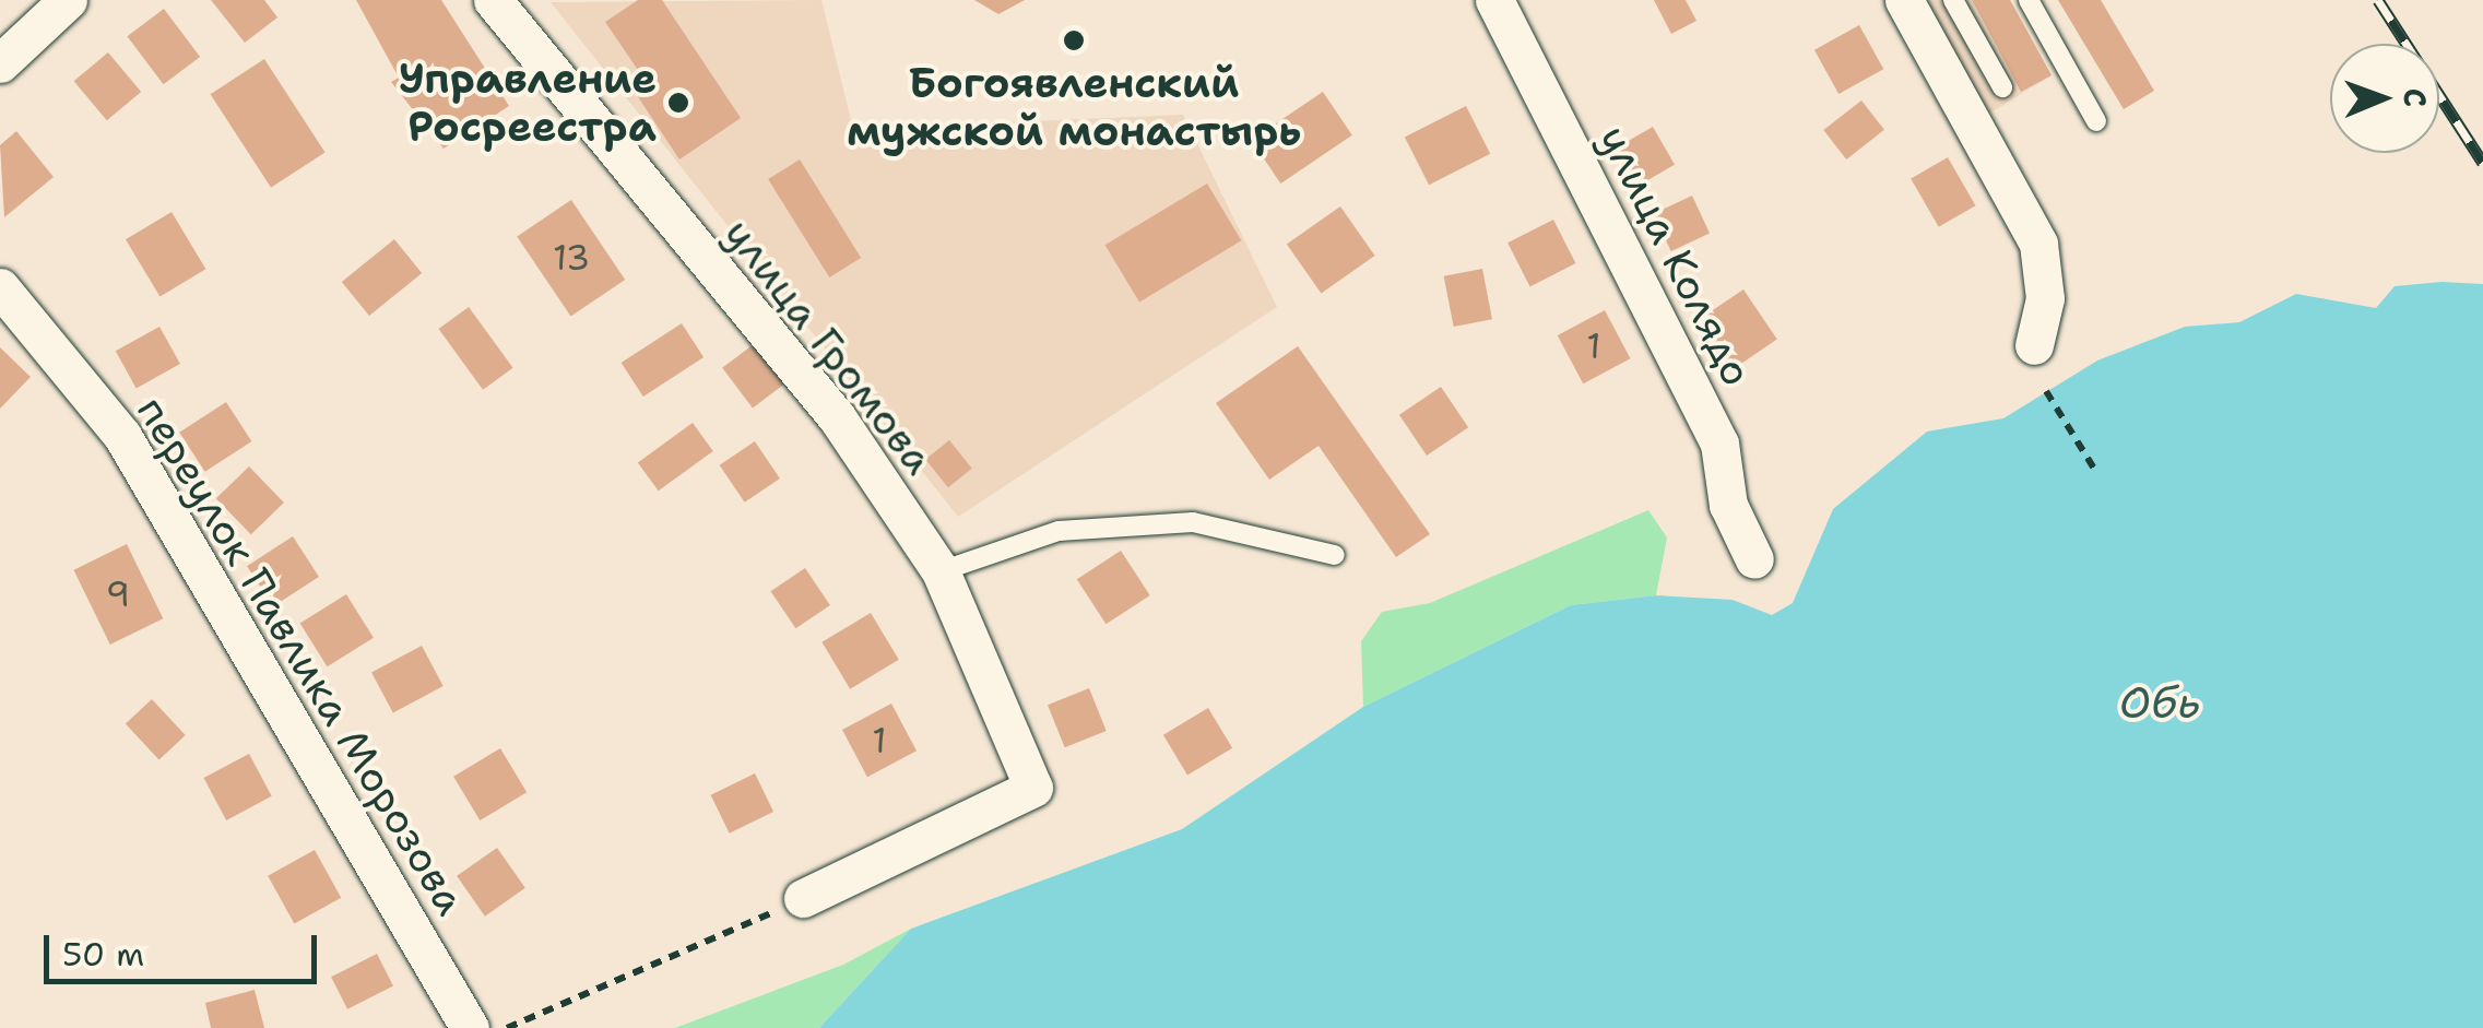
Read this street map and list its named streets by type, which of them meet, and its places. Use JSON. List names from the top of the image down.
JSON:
{
  "streets": {
    "street": ["улица Колядо", "улица Громова", "переулок Павлика Морозова"]
  },
  "water": ["Обь"],
  "places": ["Богоявленский мужской монастырь", "Управление Росреестра"],
  "house_numbers": [
    "13",
    "1",
    "9",
    "1"
  ],
  "scale_bar": "50 m",
  "north": "right"
}
